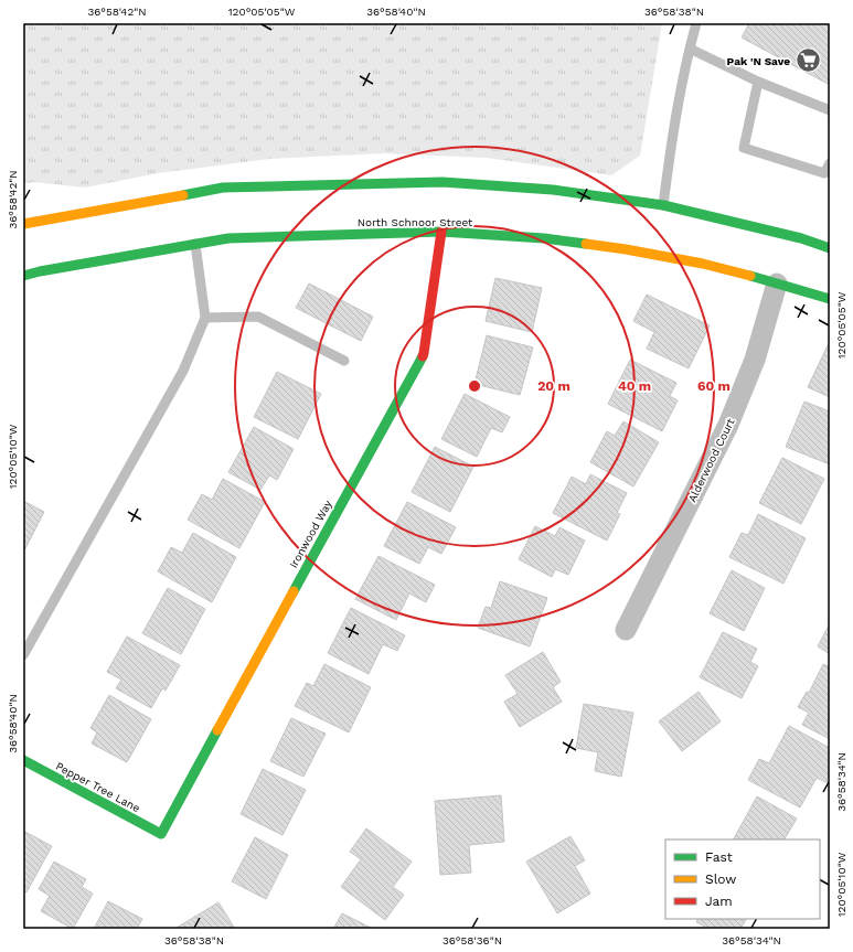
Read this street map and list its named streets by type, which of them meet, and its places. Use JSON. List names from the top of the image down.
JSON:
{
  "streets": {
    "street": [
      "North Schnoor Street",
      "Alderwood Court",
      "Ironwood Way",
      "Pepper Tree Lane"
    ]
  },
  "crossings": [
    ["North Schnoor Street", "Alderwood Court"],
    ["North Schnoor Street", "Ironwood Way"],
    ["Ironwood Way", "Pepper Tree Lane"]
  ],
  "places": {
    "supermarket": ["Pak 'N Save"]
  },
  "legend": ["Fast", "Slow", "Jam"],
  "coordinates": [
    "36°58'42\"N",
    "120°05'05\"W",
    "36°58'40\"N",
    "36°58'38\"N",
    "120°05'10\"W",
    "36°58'34\"N",
    "36°58'36\"N"
  ],
  "rings": ["20 m", "40 m", "60 m"]
}
